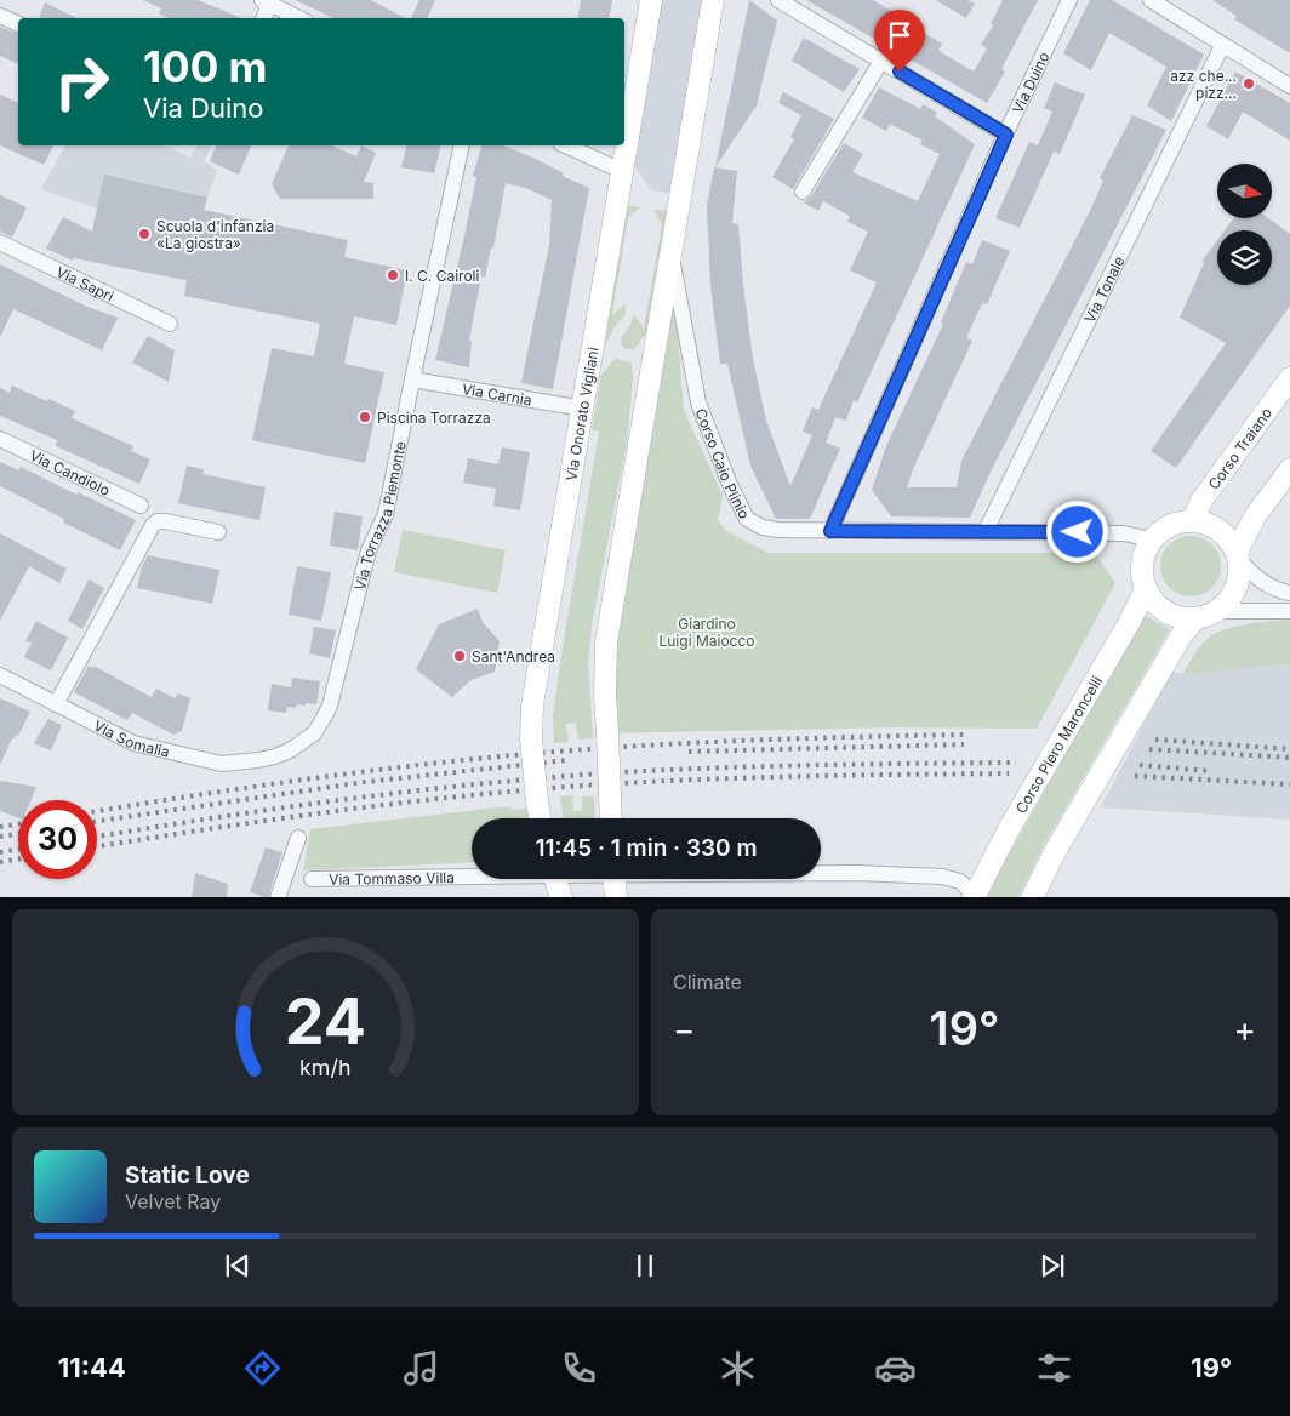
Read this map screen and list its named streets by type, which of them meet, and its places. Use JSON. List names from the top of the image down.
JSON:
{
  "streets": {
    "main road": ["Via Onorato Vigliani", "Corso Traiano", "Corso Piero Maroncelli"],
    "street": [
      "Via Duino",
      "Via Sapri",
      "Via Tonale",
      "Via Carnia",
      "Corso Caio Plinio",
      "Via Candiolo",
      "Via Torrazza Piemonte",
      "Via Somalia",
      "Via Tommaso Villa"
    ]
  },
  "crossings": [
    ["Via Duino", "Corso Caio Plinio"],
    ["Via Tonale", "Corso Caio Plinio"],
    ["Via Carnia", "Via Onorato Vigliani"],
    ["Via Carnia", "Via Torrazza Piemonte"],
    ["Corso Traiano", "Corso Caio Plinio"],
    ["Corso Traiano", "Corso Piero Maroncelli"],
    ["Corso Caio Plinio", "Corso Piero Maroncelli"],
    ["Via Torrazza Piemonte", "Via Somalia"],
    ["Corso Piero Maroncelli", "Via Tommaso Villa"]
  ],
  "parks": ["Giardino Luigi Maiocco"],
  "places": [
    "azz che... pizz...",
    "Scuola d'infanzia «La giostra»",
    "I. C. Cairoli",
    "Piscina Torrazza",
    "Sant'Andrea"
  ],
  "north": "right",
  "page": {
    "turn": ["100 m", "Via Duino"],
    "limit": "30",
    "trip": "11:45 · 1 min · 330 m",
    "tile": "Climate",
    "heat": ["−", "19°", "+"],
    "song": ["Static Love", "Velvet Ray"],
    "tabs": ["11:44", "19°"],
    "gauge": ["24", "km/h"]
  }
}
